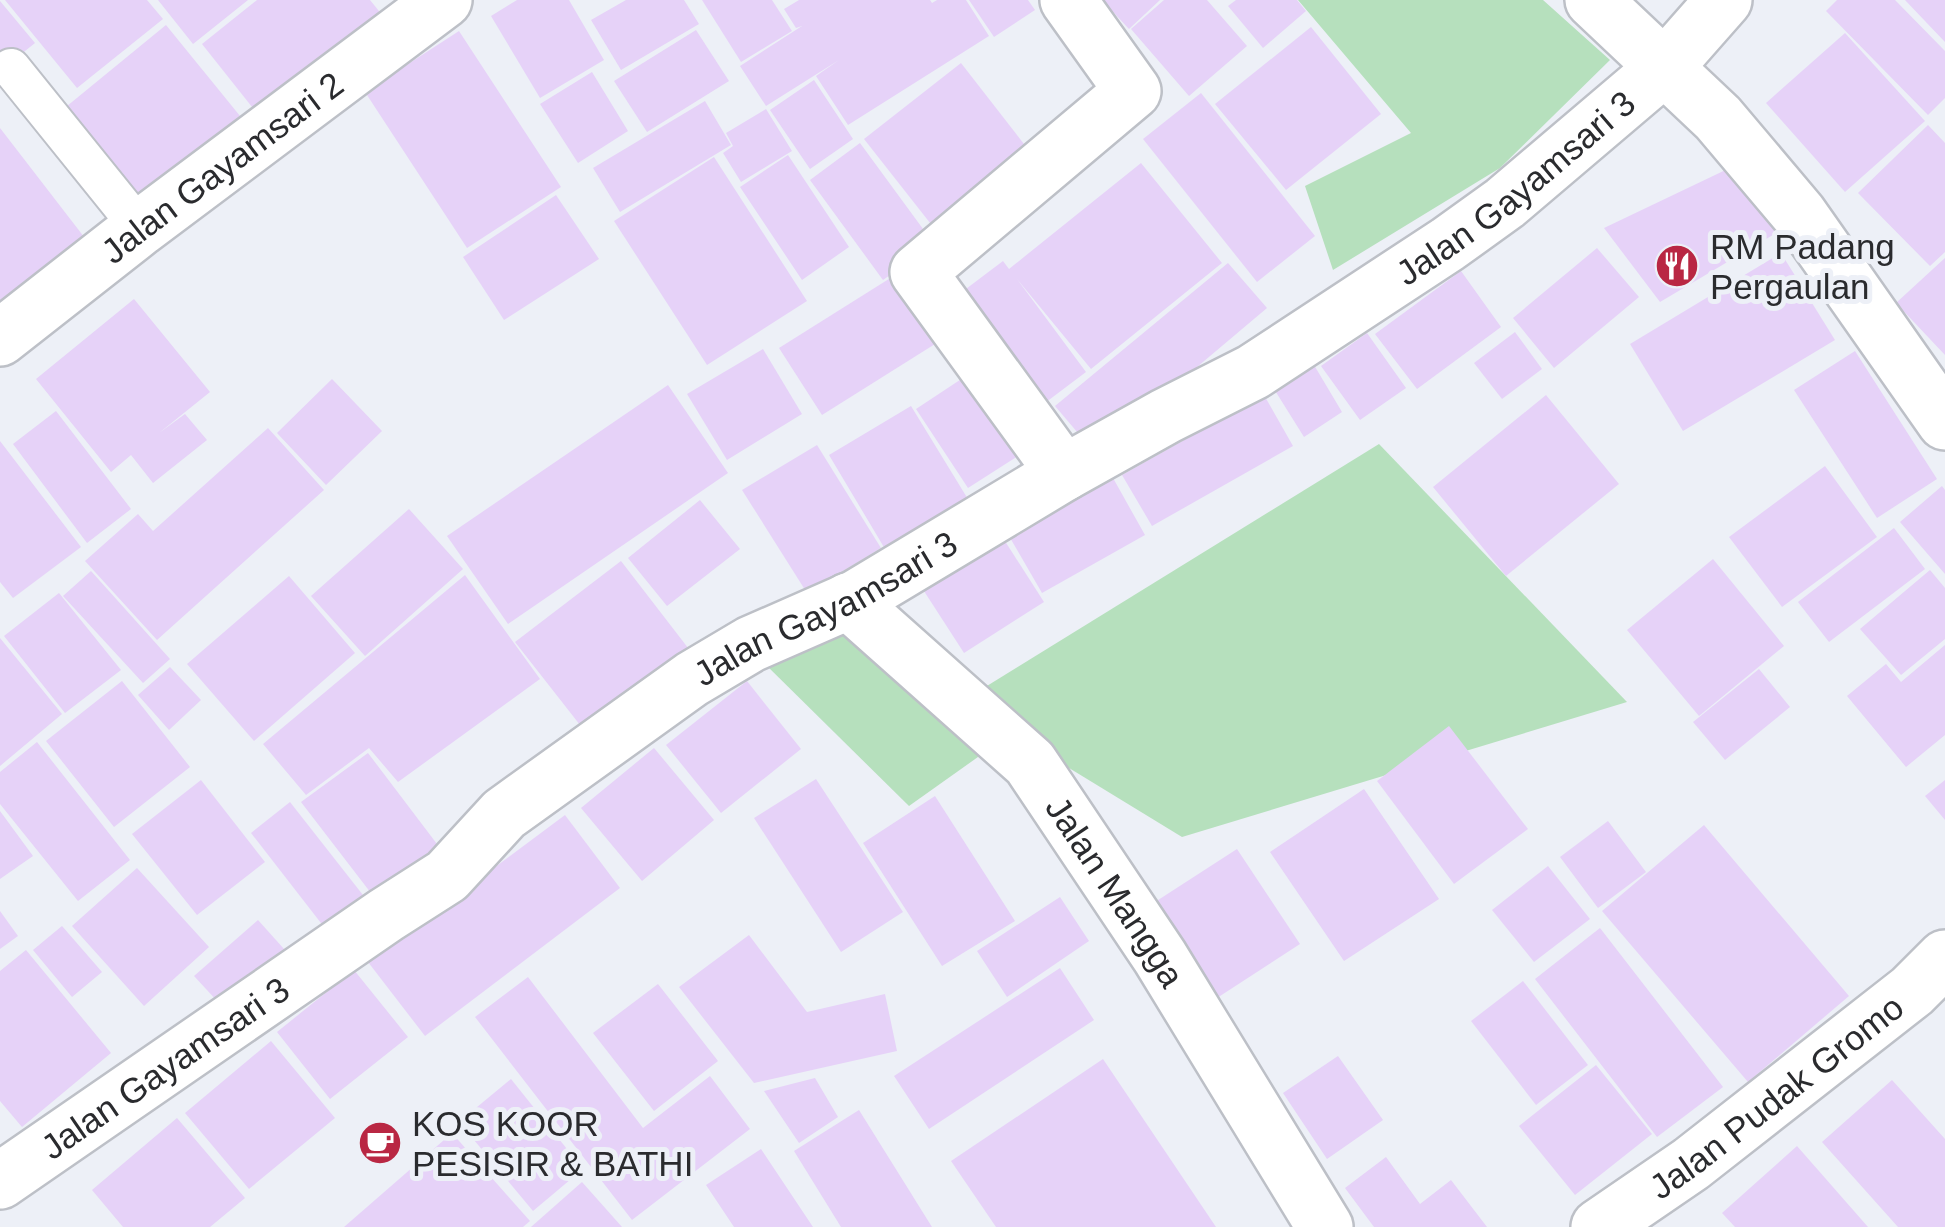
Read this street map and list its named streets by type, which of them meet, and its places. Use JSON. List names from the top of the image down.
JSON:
{
  "streets": {
    "street": [
      "Jalan Gayamsari 2",
      "Jalan Gayamsari 3",
      "Jalan Mangga",
      "Jalan Pudak Gromo"
    ]
  },
  "crossings": [
    ["Jalan Gayamsari 3", "Jalan Mangga"]
  ],
  "places": {
    "restaurant": ["RM Padang Pergaulan"],
    "cafe": ["KOS KOOR PESISIR & BATHI"]
  }
}
